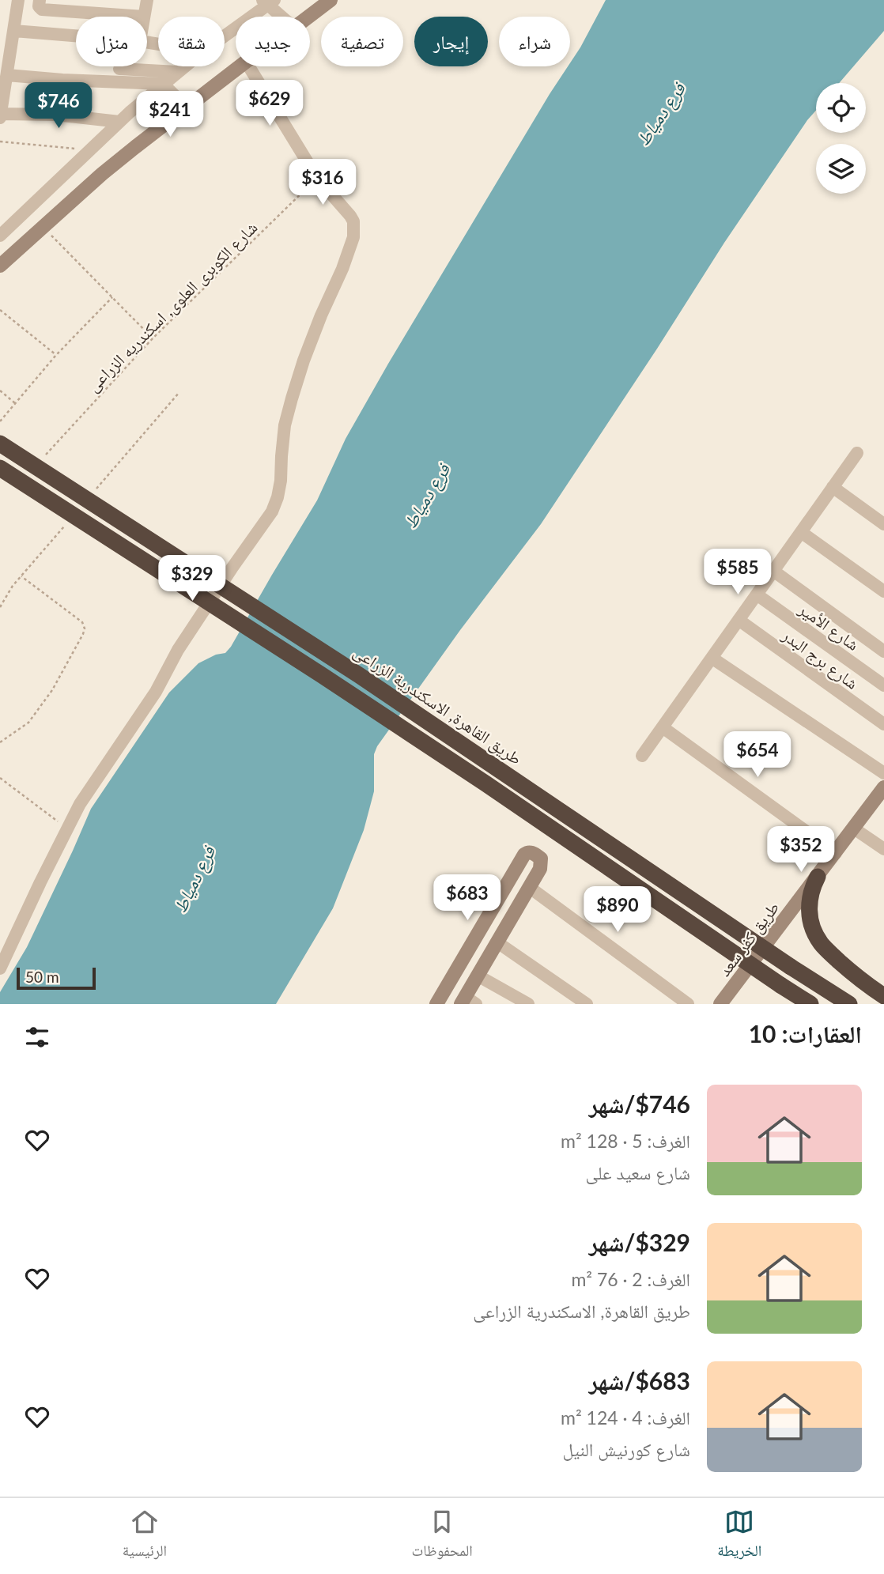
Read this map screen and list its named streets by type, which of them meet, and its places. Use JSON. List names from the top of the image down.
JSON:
{
  "streets": {
    "highway": ["طريق القاهرة, الاسكندرية الزراعى"],
    "street": ["شارع الأمير", "شارع برج البدر", "طريق كفر سعد"],
    "path": ["شارع الكوبرى العلوى, اسكندريه الزراعى"]
  },
  "water": ["فرع دمياط"],
  "scale_bar": "50 m",
  "page": {
    "chip": [
      "شراء",
      "إيجار",
      "تصفية",
      "جديد",
      "شقة",
      "منزل"
    ],
    "price": [
      "$629",
      "$746",
      "$241",
      "$316",
      "$585",
      "$329",
      "$654",
      "$352",
      "$683",
      "$890"
    ],
    "scale": "50 m",
    "heading": "العقارات: 10",
    "list": [
      {
        "name": "$746/شهر",
        "note": "الغرف: 5 · 128 m² · شارع سعيد على"
      },
      {
        "name": "$329/شهر",
        "note": "الغرف: 2 · 76 m² · طريق القاهرة, الاسكندرية الزراعى"
      },
      {
        "name": "$683/شهر",
        "note": "الغرف: 4 · 124 m² · شارع كورنيش النيل"
      }
    ],
    "tabs": ["الخريطة", "المحفوظات", "الرئيسية"]
  }
}
